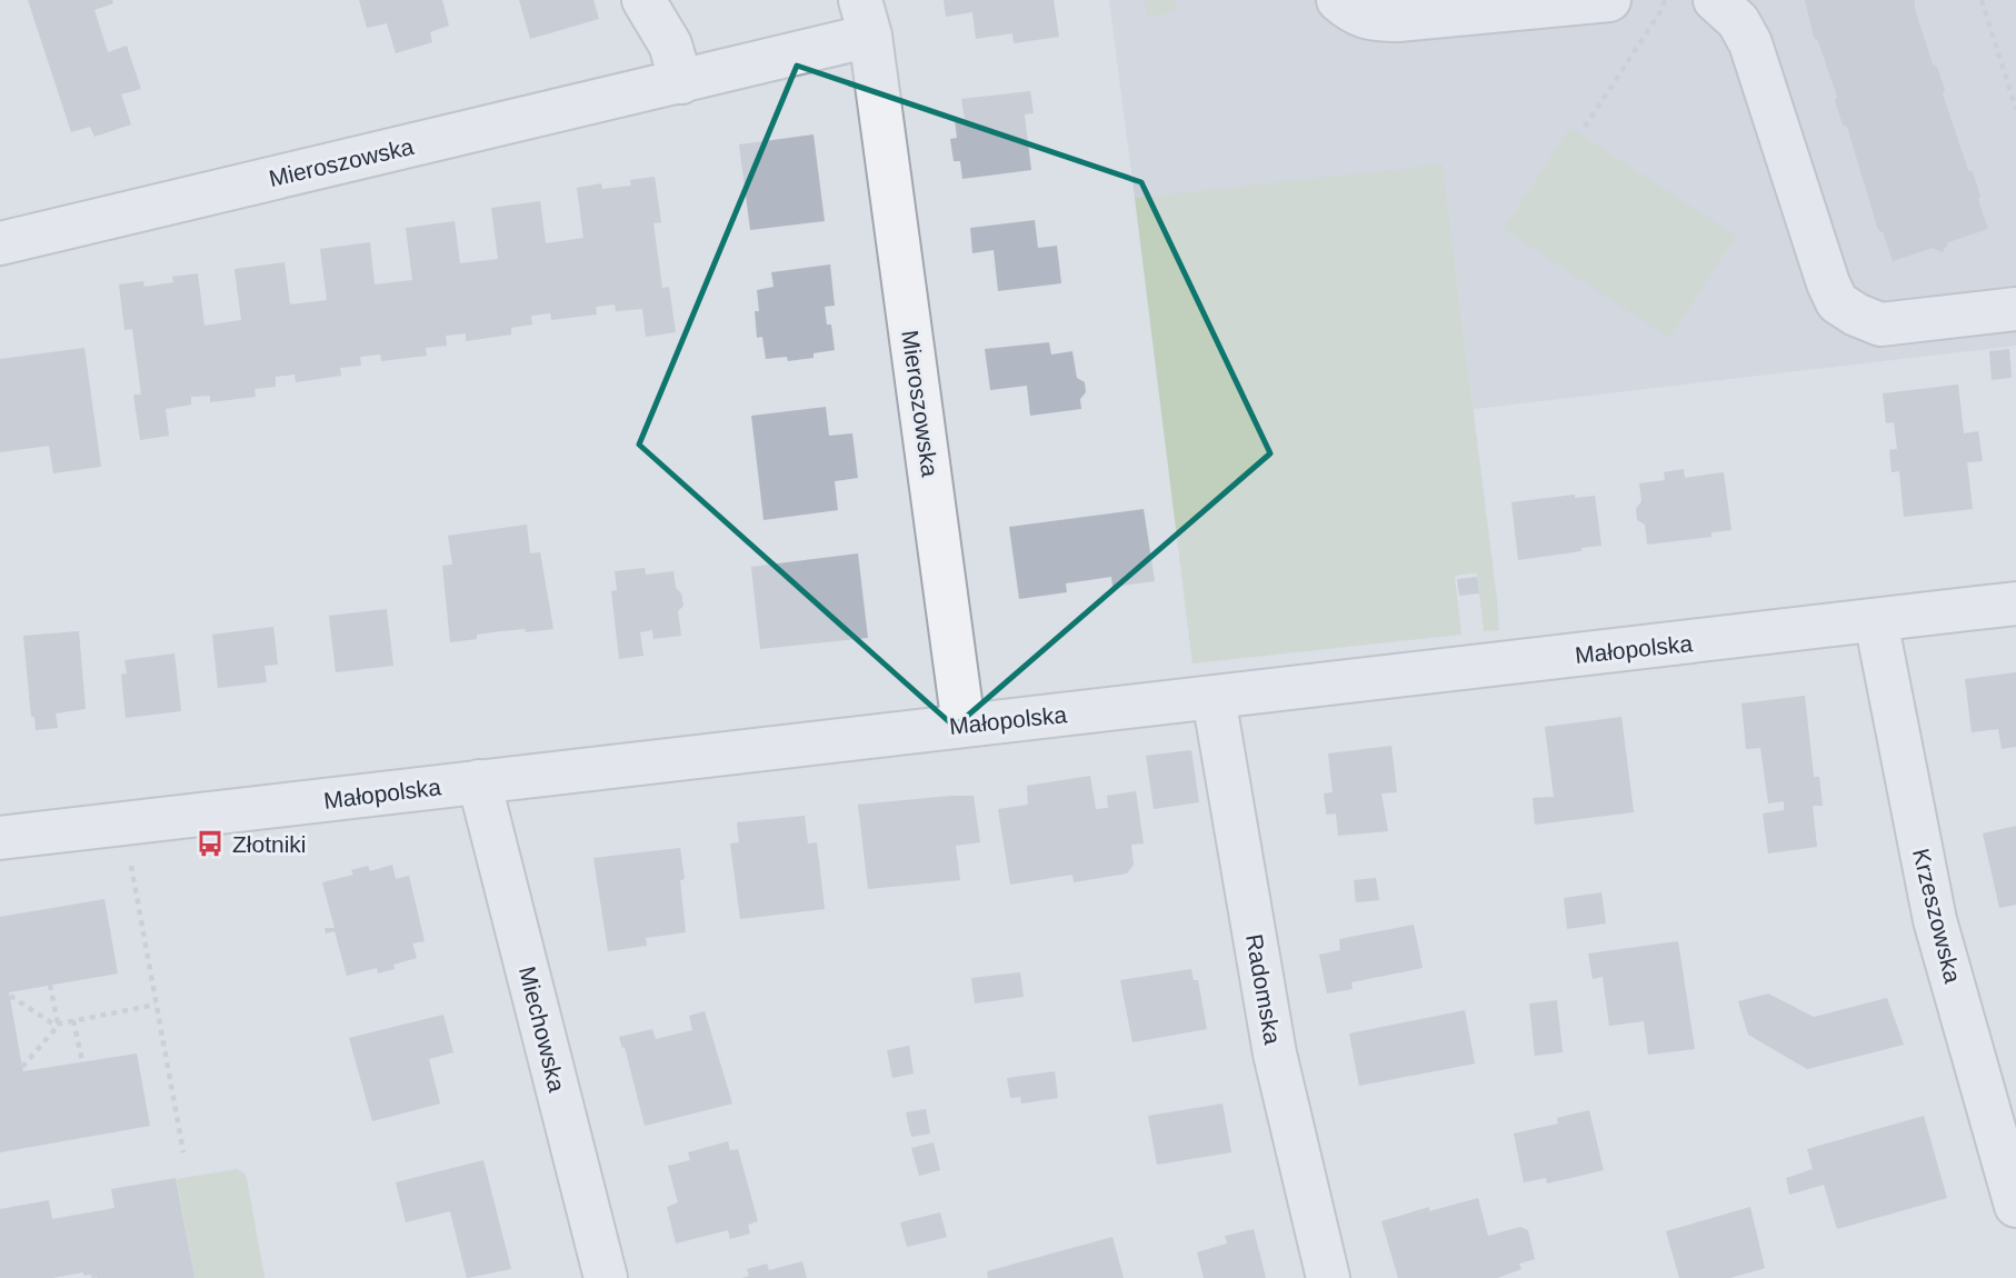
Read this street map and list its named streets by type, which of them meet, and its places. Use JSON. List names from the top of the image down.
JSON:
{
  "streets": {
    "street": [
      "Mieroszowska",
      "Małopolska",
      "Krzeszowska",
      "Radomska",
      "Miechowska"
    ]
  },
  "crossings": [
    ["Mieroszowska", "Małopolska"],
    ["Małopolska", "Krzeszowska"],
    ["Małopolska", "Radomska"],
    ["Małopolska", "Miechowska"]
  ],
  "places": {
    "bus stop": ["Złotniki"]
  }
}
